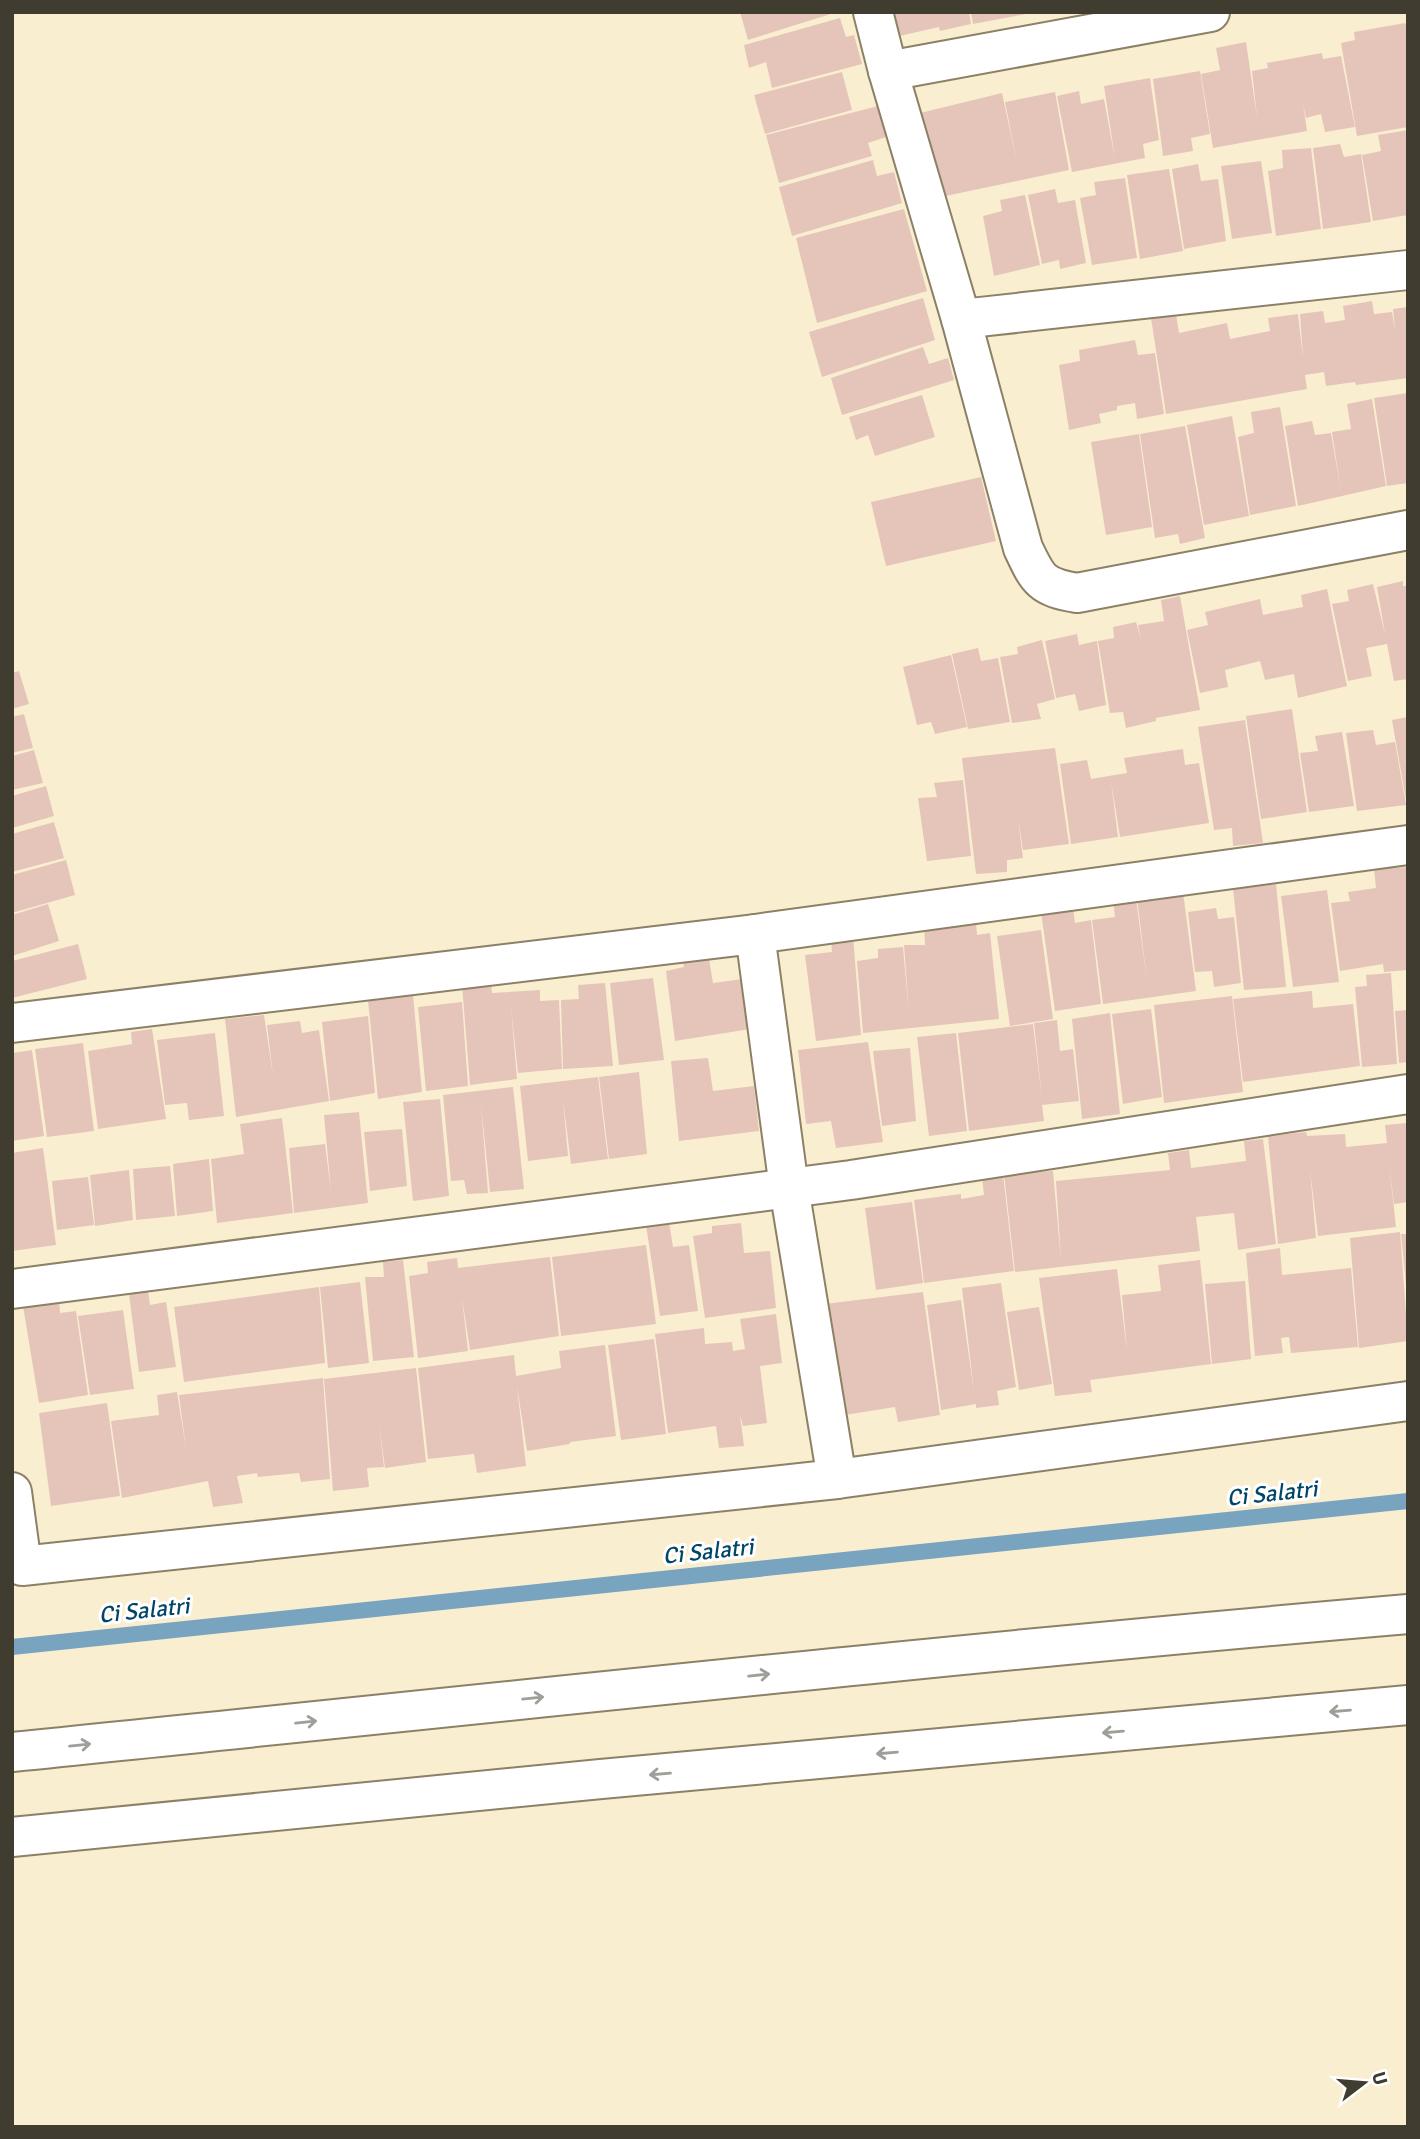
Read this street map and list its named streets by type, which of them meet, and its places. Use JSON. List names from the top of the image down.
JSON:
{
  "water": ["Ci Salatri"],
  "north": "right"
}
